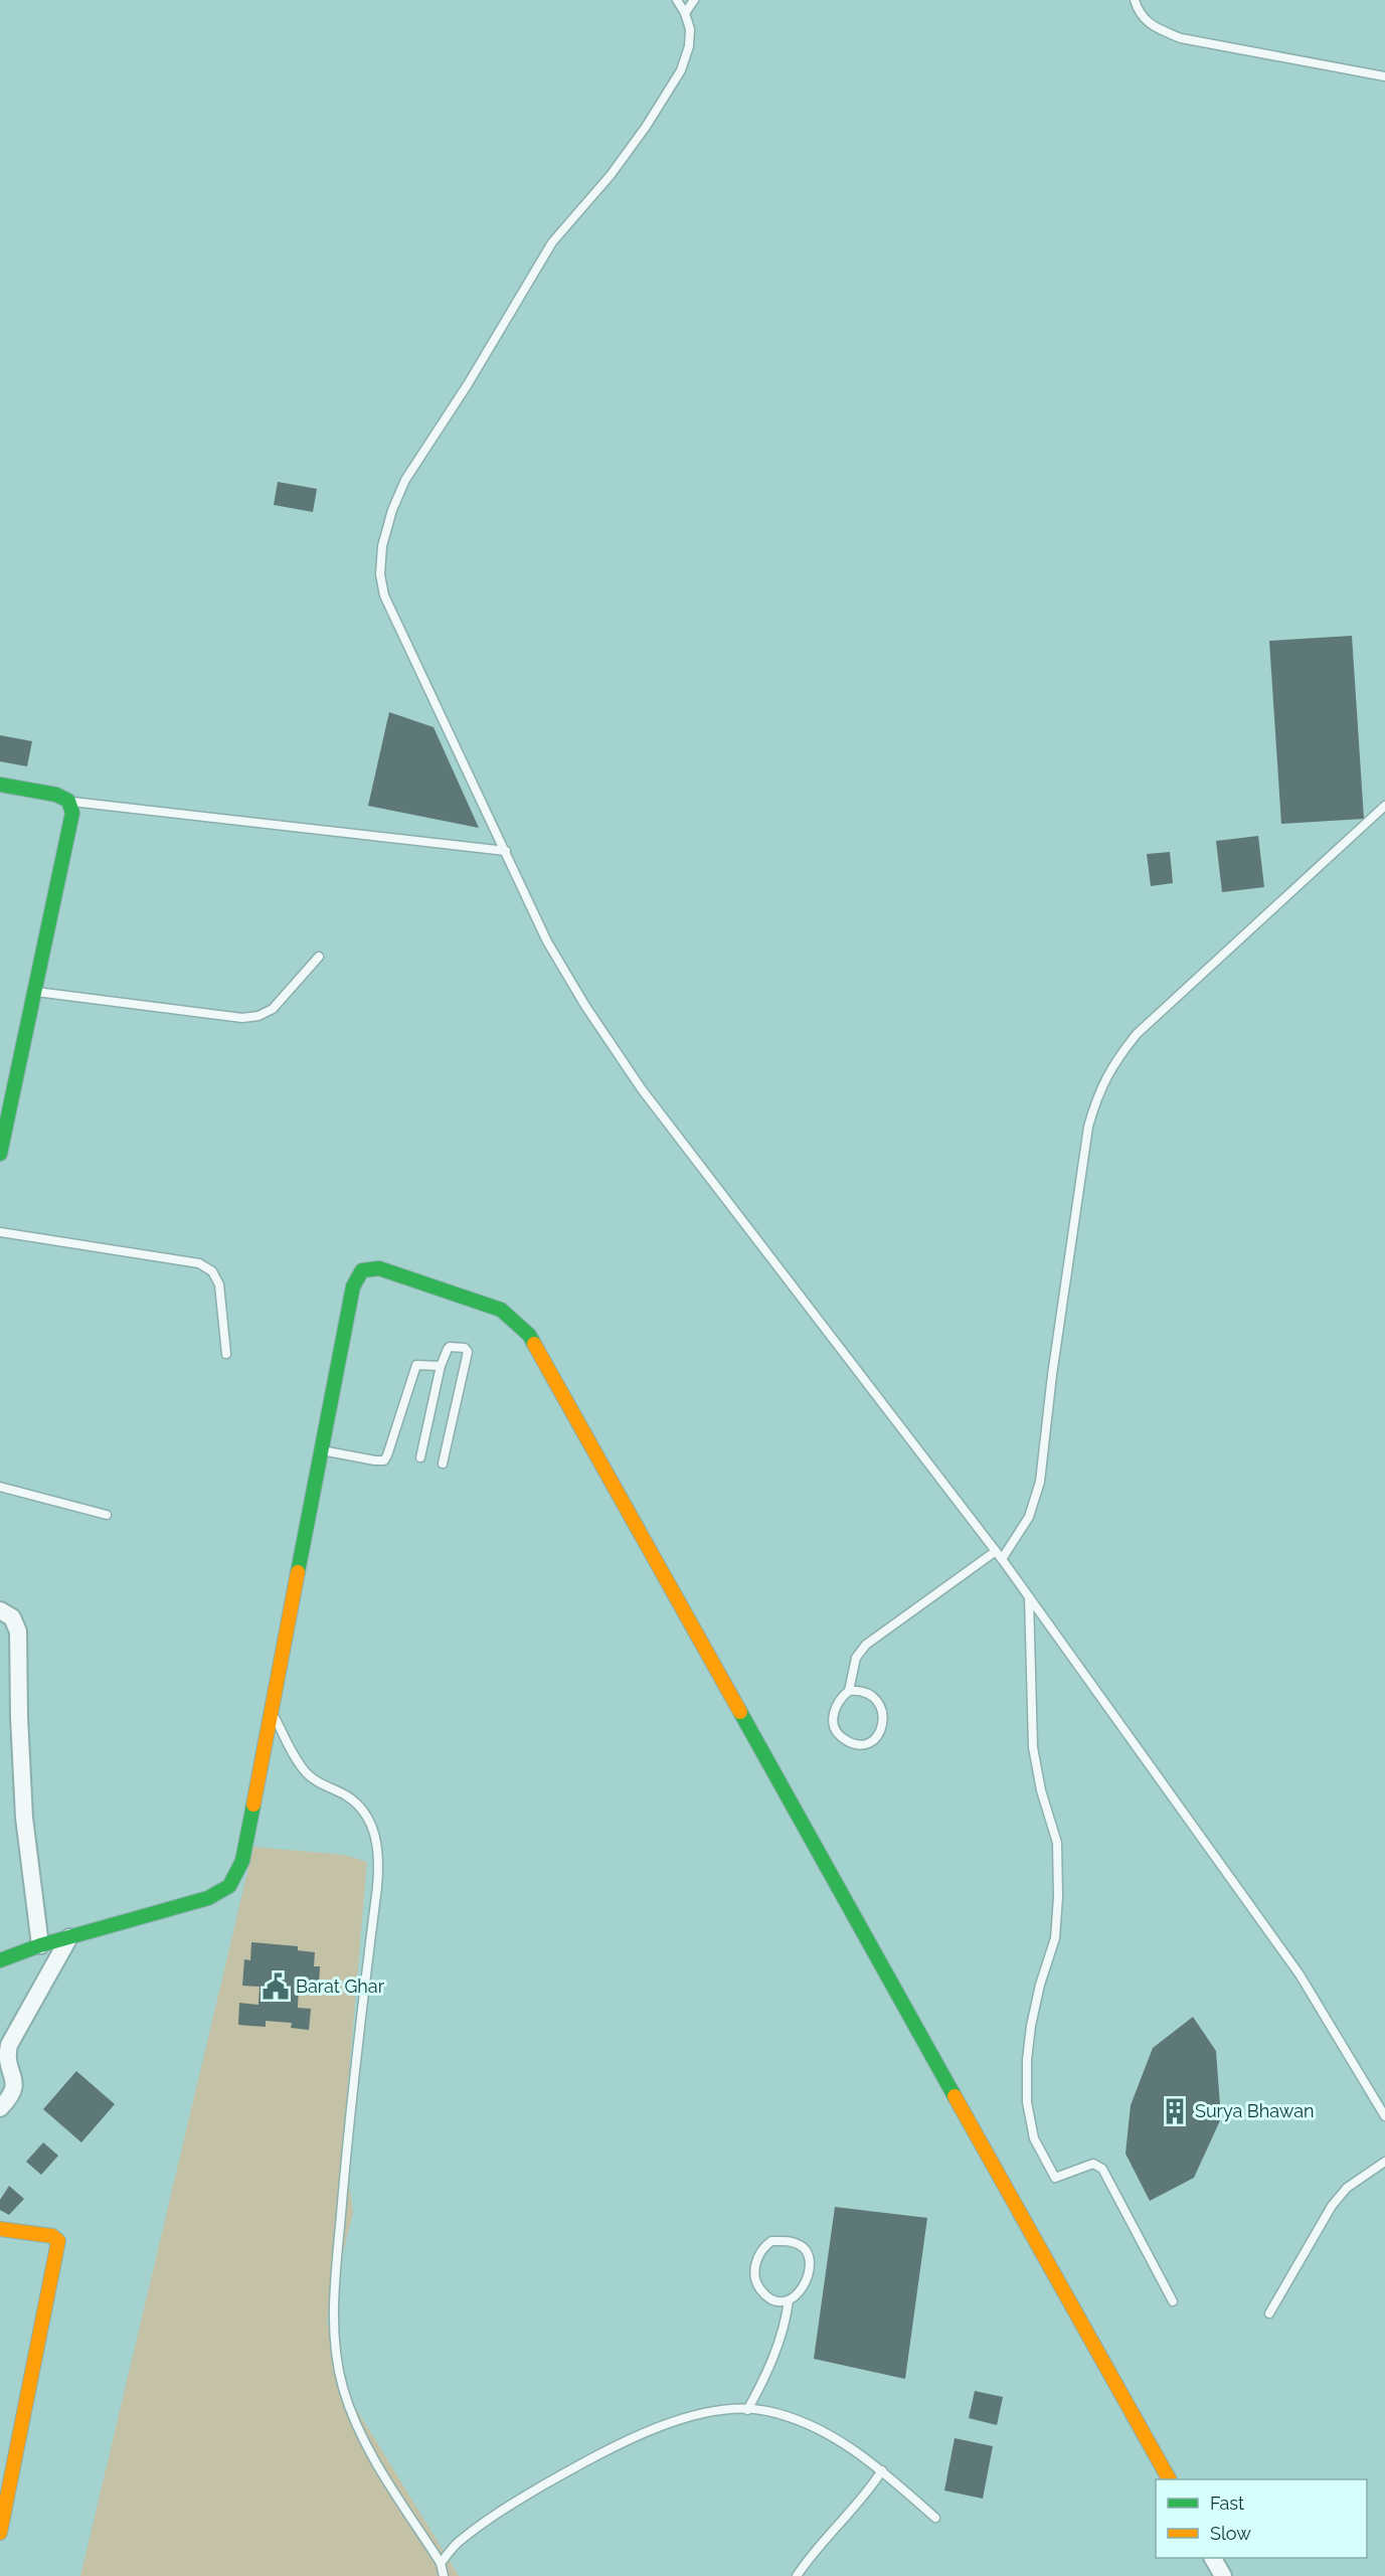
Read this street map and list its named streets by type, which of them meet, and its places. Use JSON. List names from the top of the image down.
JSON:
{
  "places": {
    "public building": ["Barat Ghar"],
    "building": ["Surya Bhawan"]
  },
  "legend": ["Fast", "Slow"]
}
